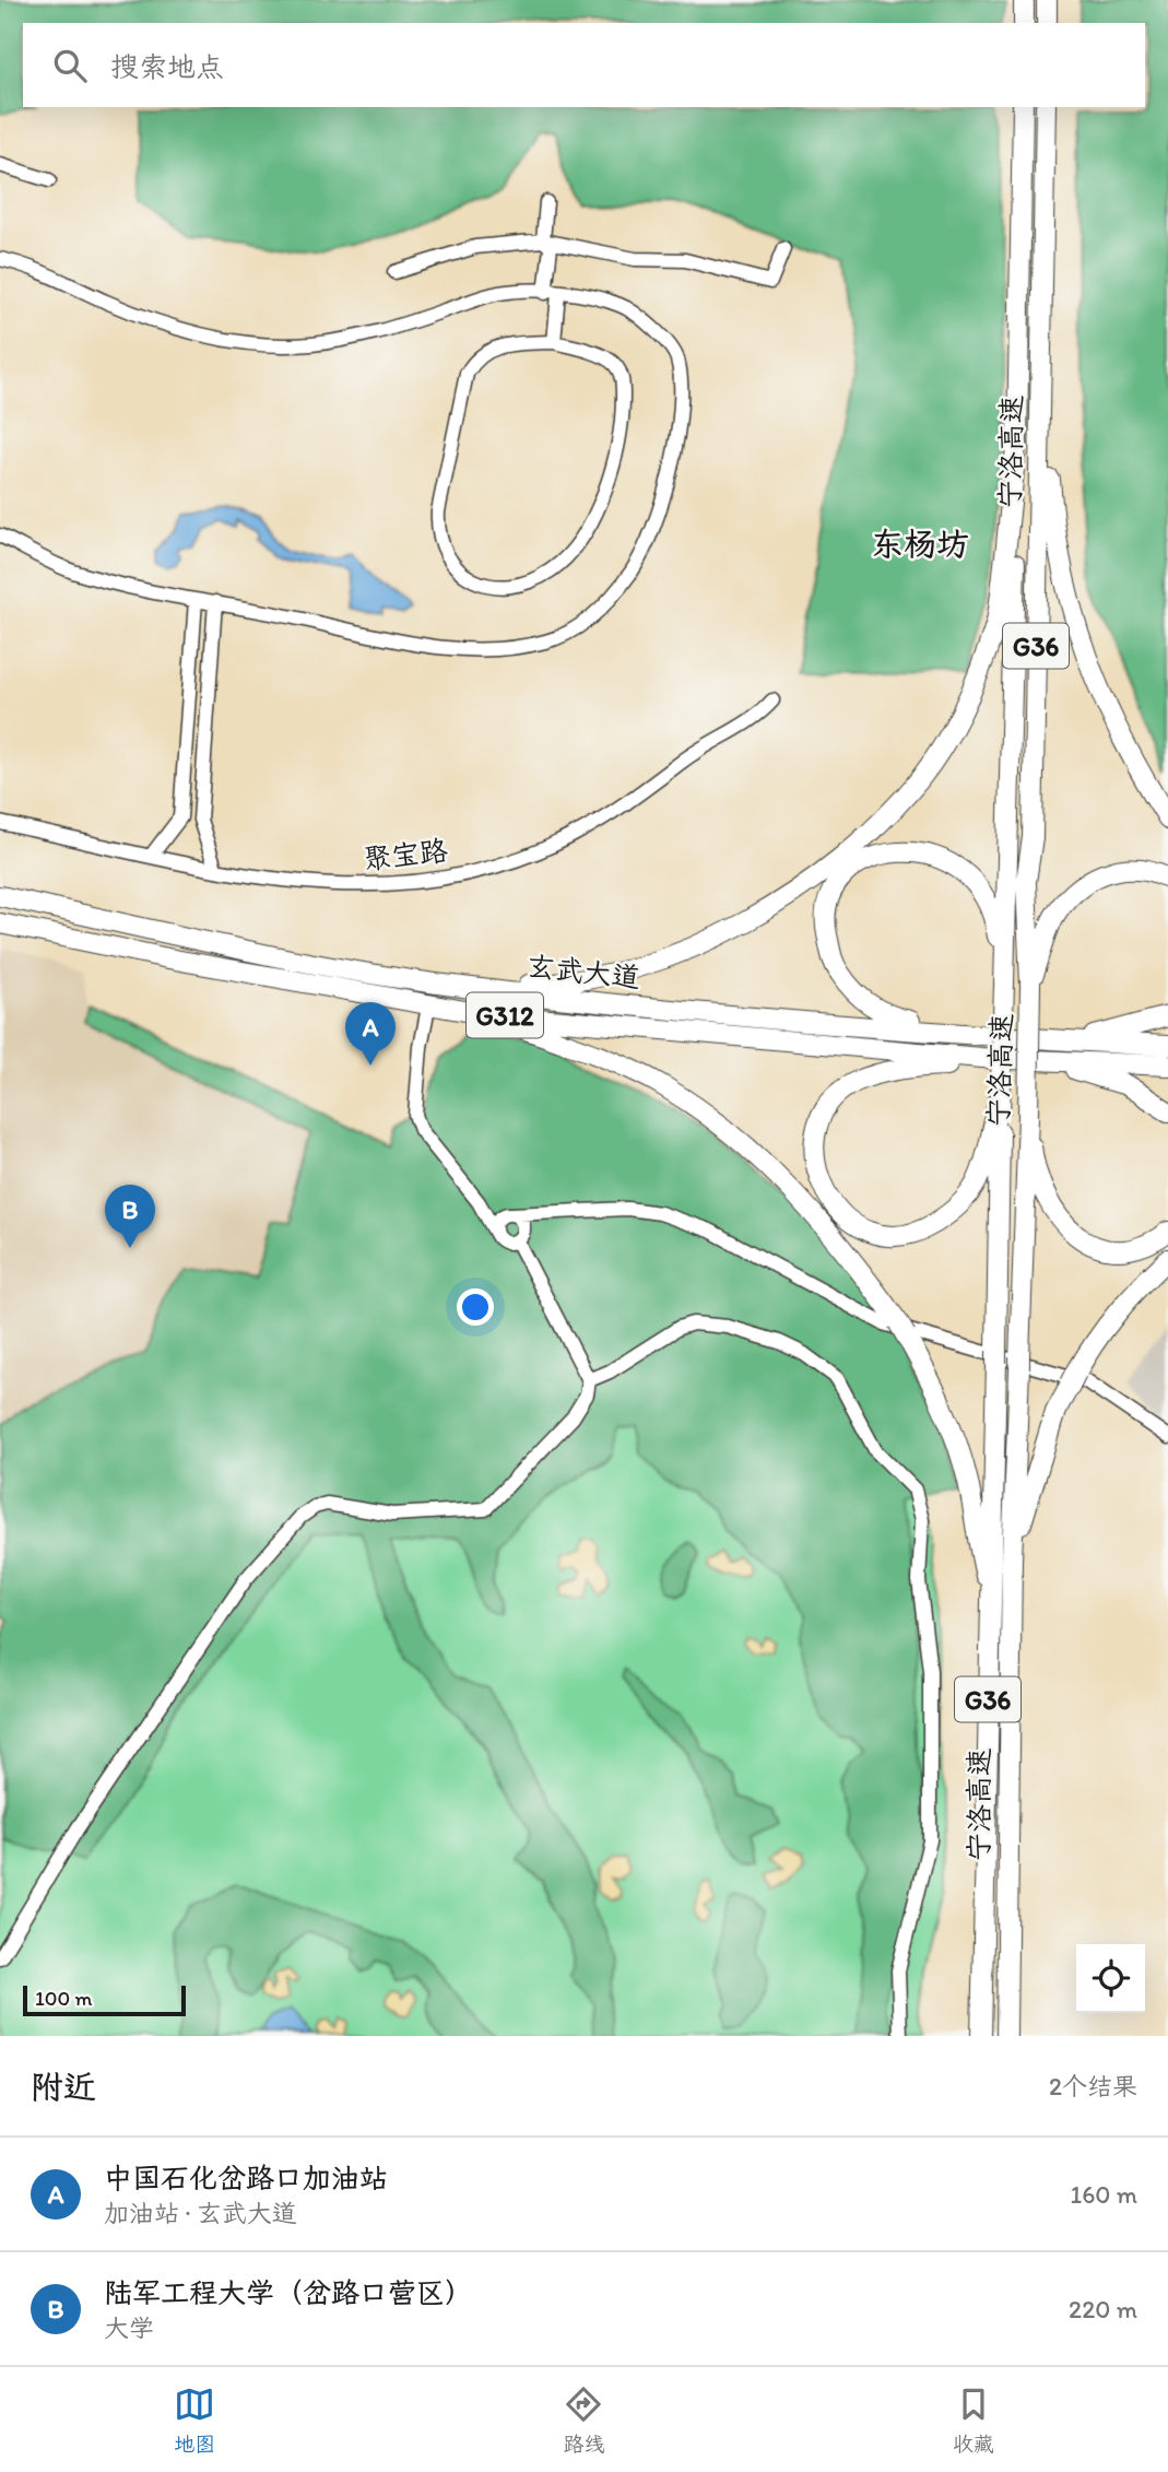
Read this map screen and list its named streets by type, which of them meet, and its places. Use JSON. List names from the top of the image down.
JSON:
{
  "streets": {
    "highway": [
      "宁洛高速",
      "G36",
      "玄武大道",
      "G312"
    ],
    "street": ["聚宝路"]
  },
  "districts": ["东杨坊"],
  "scale_bar": "100 m",
  "page": {
    "search": "搜索地点",
    "pins": ["A", "B"],
    "scale": "100 m",
    "heading": ["附近", "2个结果"],
    "list": [
      {
        "mark": "A",
        "name": "中国石化岔路口加油站",
        "note": "加油站 · 玄武大道",
        "value": "160 m"
      },
      {
        "mark": "B",
        "name": "陆军工程大学（岔路口营区）",
        "note": "大学",
        "value": "220 m"
      }
    ],
    "nav": ["地图", "路线", "收藏"]
  }
}
